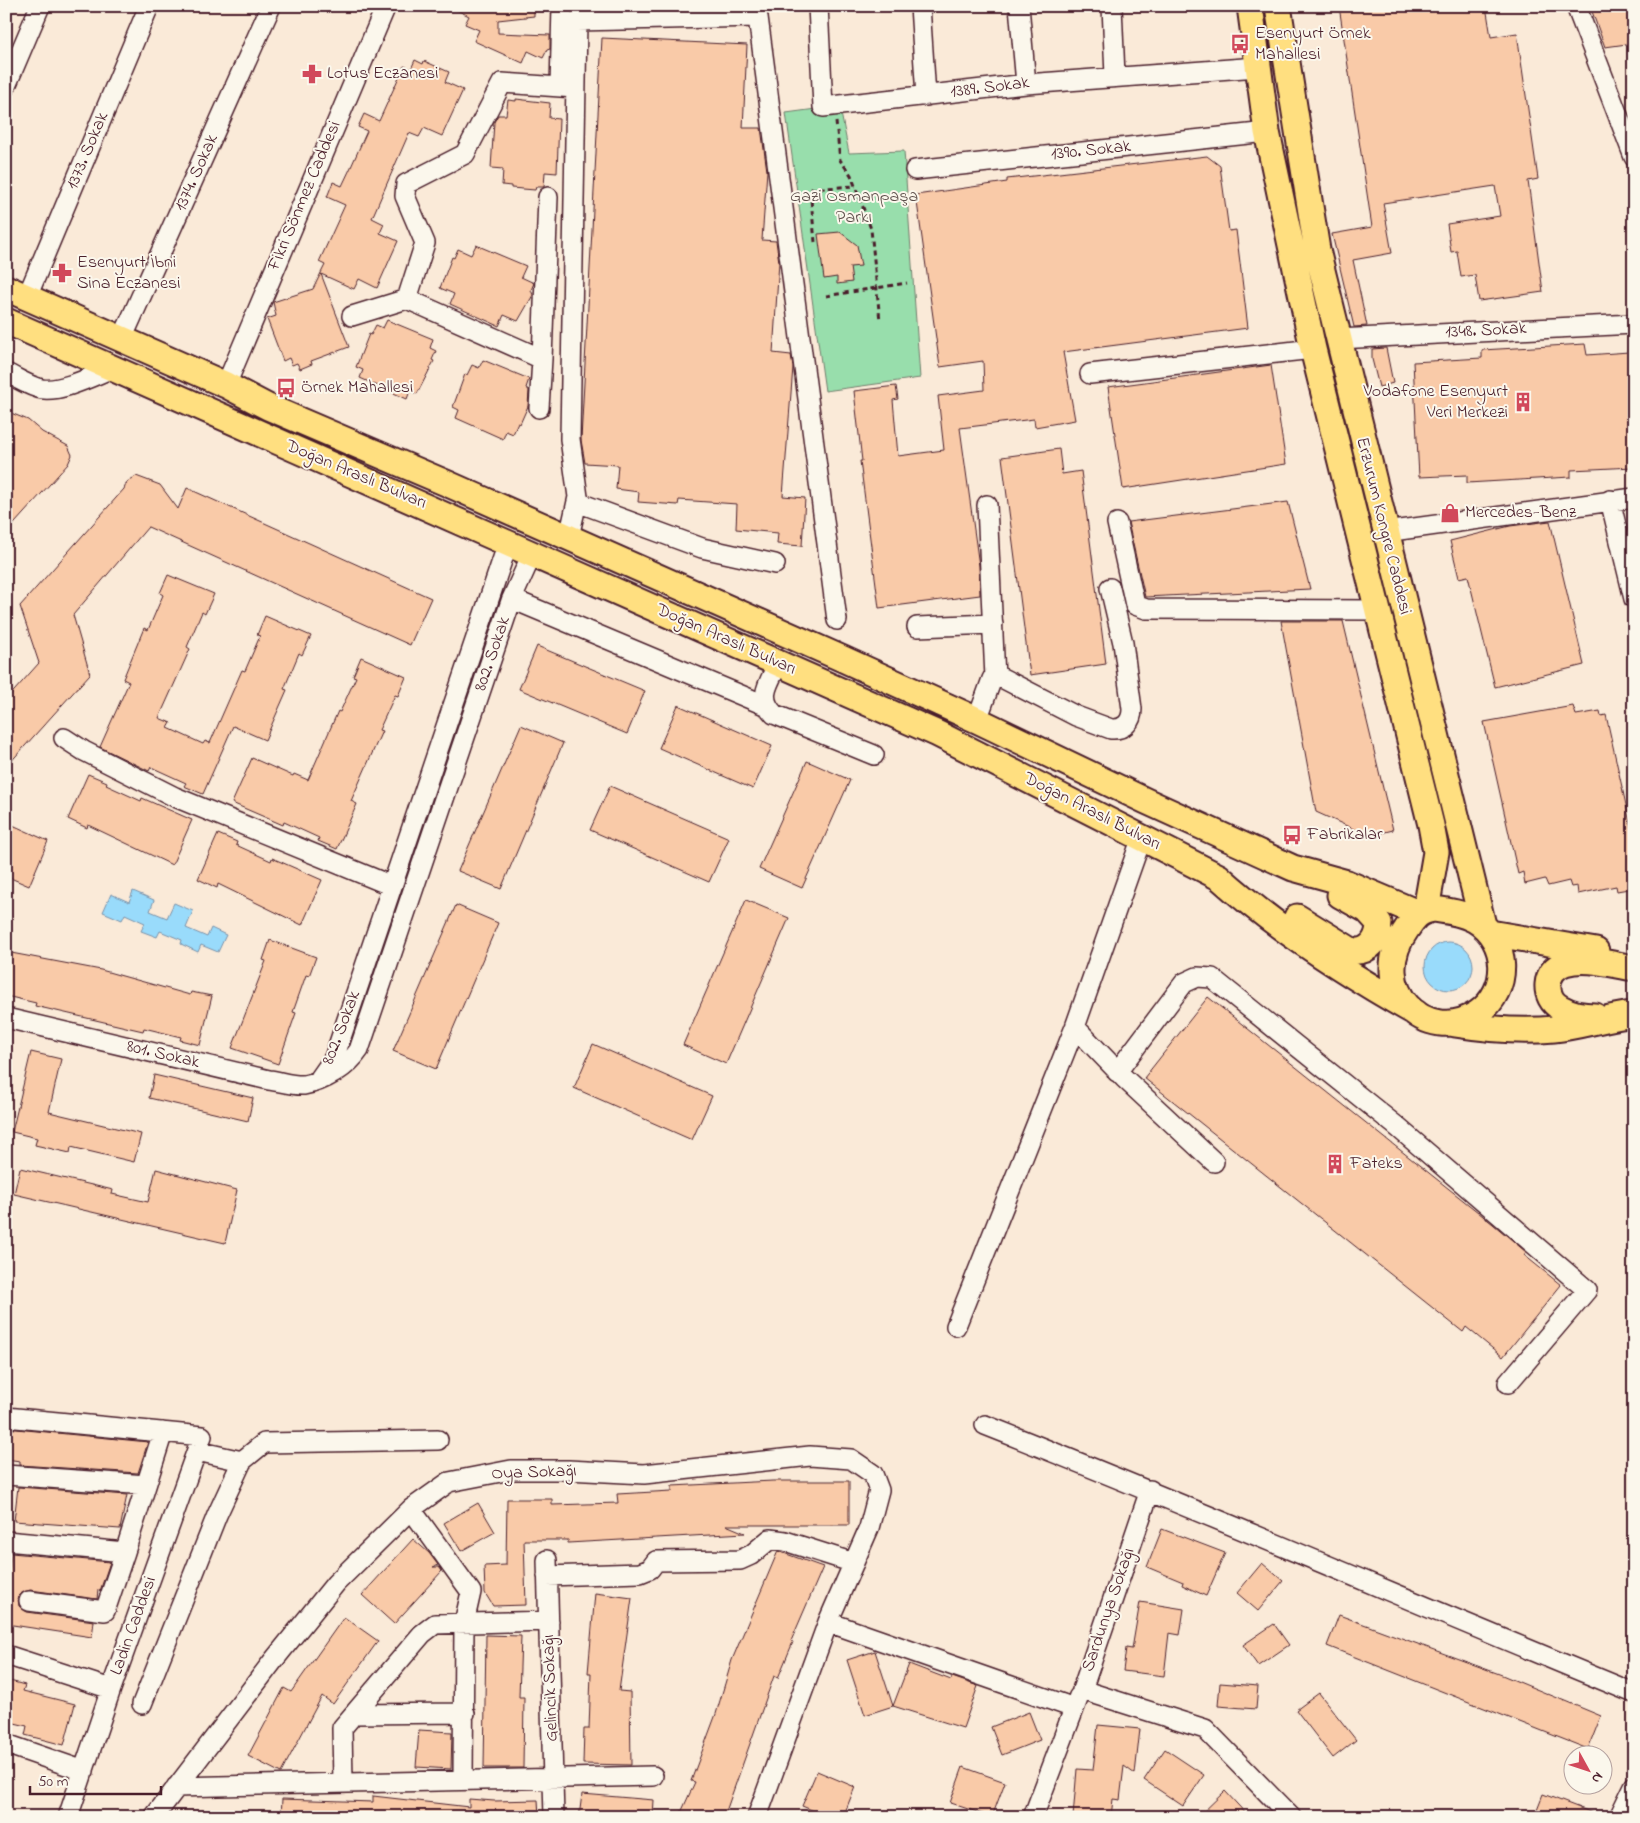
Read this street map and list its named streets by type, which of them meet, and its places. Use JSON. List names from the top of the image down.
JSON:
{
  "streets": {
    "main road": ["Doğan Araslı Bulvarı", "Erzurum Kongre Caddesi"],
    "street": [
      "1389. Sokak",
      "1373. Sokak",
      "1390. Sokak",
      "1374. Sokak",
      "Fikri Sönmez Caddesi",
      "1348. Sokak",
      "802. Sokak",
      "801. Sokak",
      "Oya Sokağı",
      "Sardunya Sokağı",
      "Ladin Caddesi",
      "Gelincik Sokağı"
    ]
  },
  "crossings": [
    ["1389. Sokak", "Erzurum Kongre Caddesi"],
    ["1373. Sokak", "Doğan Araslı Bulvarı"],
    ["1390. Sokak", "Erzurum Kongre Caddesi"],
    ["1374. Sokak", "Doğan Araslı Bulvarı"],
    ["Fikri Sönmez Caddesi", "Doğan Araslı Bulvarı"],
    ["1348. Sokak", "Erzurum Kongre Caddesi"],
    ["Doğan Araslı Bulvarı", "Erzurum Kongre Caddesi"],
    ["Doğan Araslı Bulvarı", "802. Sokak"],
    ["802. Sokak", "801. Sokak"],
    ["Oya Sokağı", "Gelincik Sokağı"]
  ],
  "parks": ["Gazi Osmanpaşa Parkı"],
  "places": {
    "bus stop": ["Esenyurt Örnek Mahallesi", "Örnek Mahallesi", "Fabrikalar"],
    "pharmacy": ["Lotus Eczanesi", "Esenyurt İbni Sina Eczanesi"],
    "building": ["Vodafone Esenyurt Veri Merkezi", "Fateks"],
    "shop": ["Mercedes-Benz"]
  },
  "scale_bar": "50 m",
  "north": "bottom right"
}
